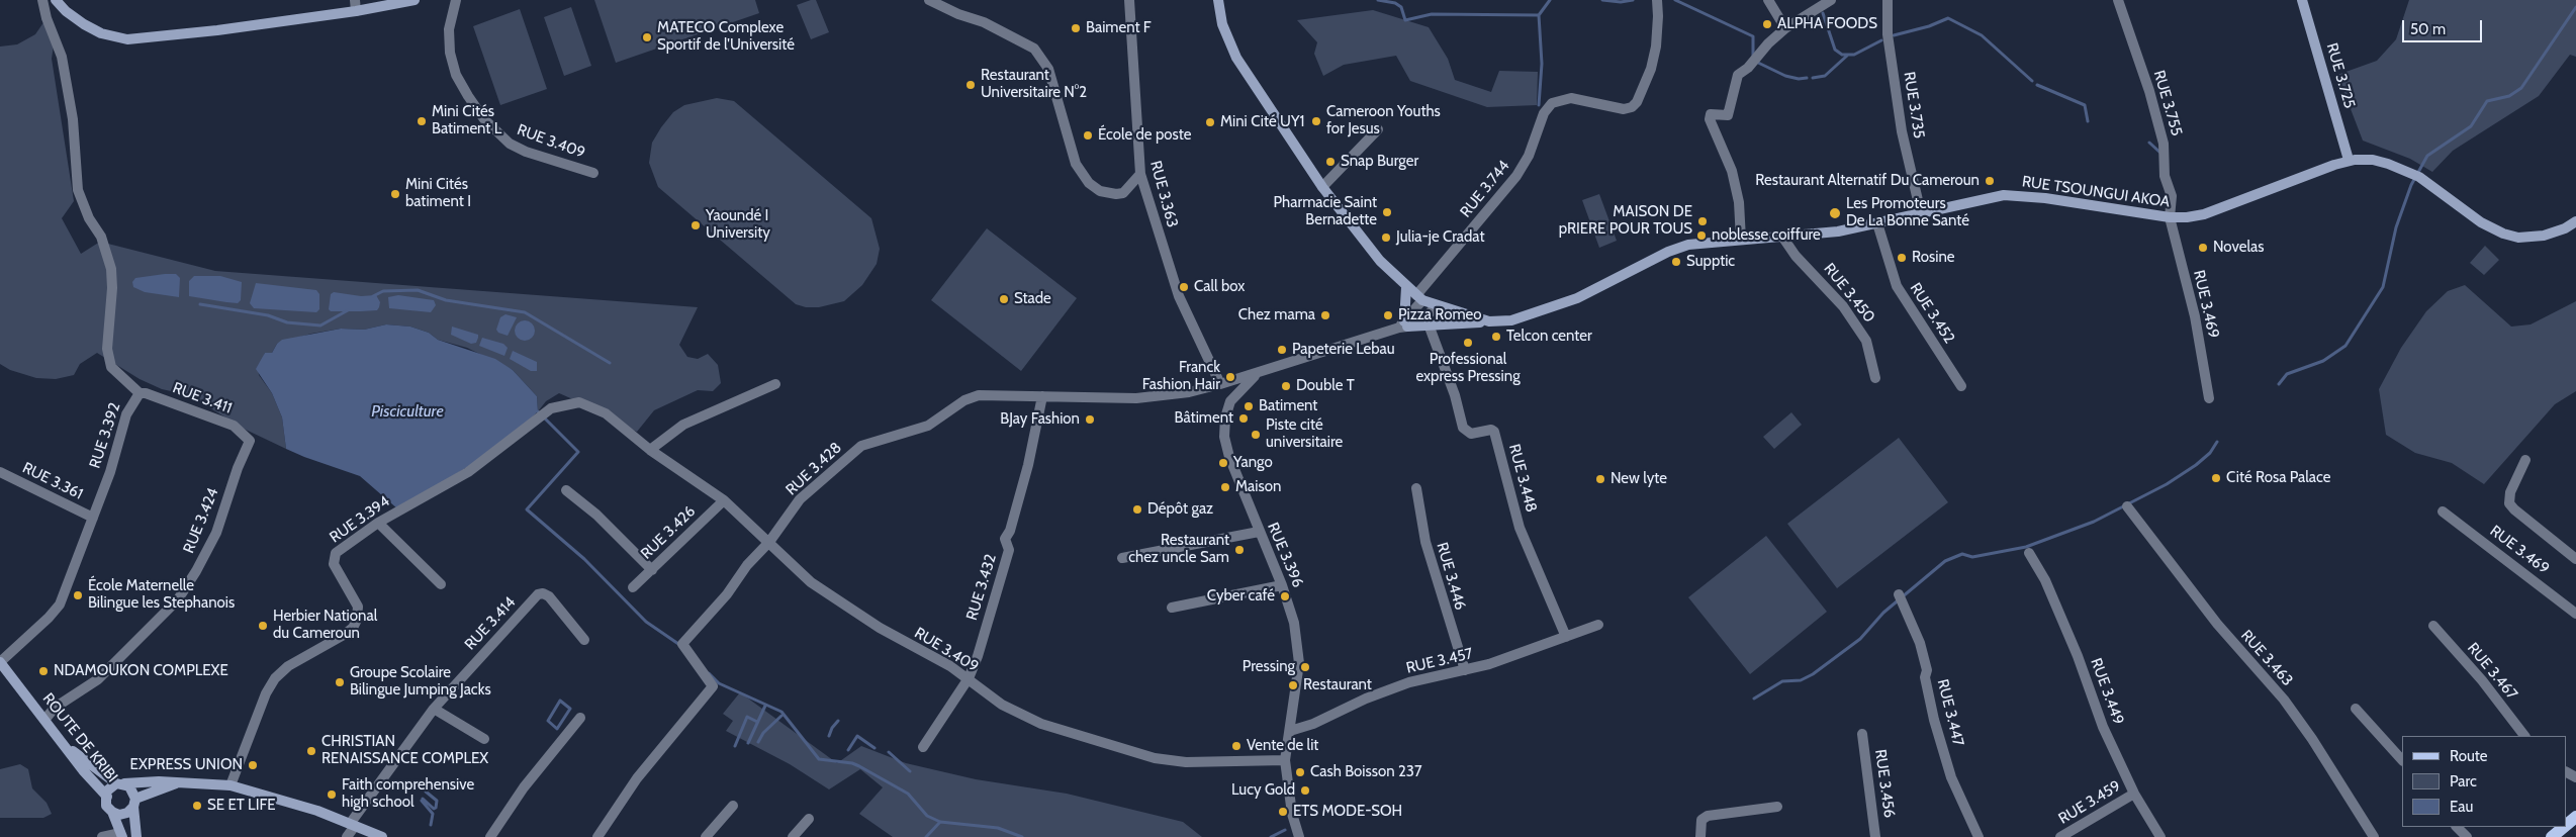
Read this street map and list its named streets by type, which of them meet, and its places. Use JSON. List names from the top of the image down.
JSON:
{
  "streets": {
    "main road": ["RUE 3.725", "RUE TSOUNGUI AKOA", "ROUTE DE KRIBI"],
    "street": [
      "RUE 3.755",
      "RUE 3.735",
      "RUE 3.409",
      "RUE 3.744",
      "RUE 3.363",
      "RUE 3.450",
      "RUE 3.469",
      "RUE 3.452",
      "RUE 3.411",
      "RUE 3.392",
      "RUE 3.428",
      "RUE 3.448",
      "RUE 3.361",
      "RUE 3.394",
      "RUE 3.424",
      "RUE 3.426",
      "RUE 3.396",
      "RUE 3.446",
      "RUE 3.432",
      "RUE 3.414",
      "RUE 3.463",
      "RUE 3.457",
      "RUE 3.467",
      "RUE 3.449",
      "RUE 3.447",
      "RUE 3.456",
      "RUE 3.459"
    ]
  },
  "crossings": [
    ["RUE 3.725", "RUE TSOUNGUI AKOA"],
    ["RUE 3.755", "RUE TSOUNGUI AKOA"],
    ["RUE 3.755", "RUE 3.469"],
    ["RUE 3.735", "RUE TSOUNGUI AKOA"],
    ["RUE 3.409", "RUE 3.428"],
    ["RUE 3.409", "RUE 3.394"],
    ["RUE 3.409", "RUE 3.426"],
    ["RUE 3.409", "RUE 3.396"],
    ["RUE 3.409", "RUE 3.432"],
    ["RUE 3.744", "RUE TSOUNGUI AKOA"],
    ["RUE 3.744", "RUE 3.428"],
    ["RUE TSOUNGUI AKOA", "RUE 3.450"],
    ["RUE TSOUNGUI AKOA", "RUE 3.469"],
    ["RUE TSOUNGUI AKOA", "RUE 3.452"],
    ["RUE TSOUNGUI AKOA", "RUE 3.428"],
    ["RUE 3.363", "RUE 3.428"],
    ["RUE 3.411", "RUE 3.392"],
    ["RUE 3.411", "RUE 3.424"],
    ["RUE 3.392", "RUE 3.361"],
    ["RUE 3.392", "ROUTE DE KRIBI"],
    ["RUE 3.428", "RUE 3.396"],
    ["RUE 3.428", "RUE 3.432"],
    ["RUE 3.448", "RUE 3.457"],
    ["RUE 3.424", "ROUTE DE KRIBI"],
    ["RUE 3.396", "RUE 3.457"],
    ["RUE 3.446", "RUE 3.457"],
    ["RUE 3.449", "RUE 3.459"]
  ],
  "water": ["Pisciculture"],
  "places": [
    "ALPHA FOODS",
    "Baiment F",
    "MATECO Complexe Sportif de l'Université",
    "Restaurant Universitaire N°2",
    "Mini Cités Batiment L",
    "Cameroon Youths for Jesus",
    "Mini Cité UY1",
    "École de poste",
    "Snap Burger",
    "Restaurant Alternatif Du Cameroun",
    "Mini Cités batiment I",
    "Pharmacie Saint Bernadette",
    "Les Promoteurs De La Bonne Santé",
    "MAISON DE pRIERE POUR TOUS",
    "Yaoundé I University",
    "noblesse coiffure",
    "Julia-je Cradat",
    "Novelas",
    "Rosine",
    "Supptic",
    "Call box",
    "Stade",
    "Chez mama",
    "Pizza Romeo",
    "Telcon center",
    "Professional express Pressing",
    "Papeterie Lebau",
    "Franck Fashion Hair",
    "Double T",
    "Batiment",
    "Bâtiment",
    "BJay Fashion",
    "Piste cité universitaire",
    "Yango",
    "Cité Rosa Palace",
    "New lyte",
    "Maison",
    "Dépôt gaz",
    "Restaurant chez uncle Sam",
    "École Maternelle Bilingue les Stephanois",
    "Cyber café",
    "Herbier National du Cameroun",
    "Pressing",
    "NDAMOUKON COMPLEXE",
    "Groupe Scolaire Bilingue Jumping Jacks",
    "Restaurant",
    "Vente de lit",
    "CHRISTIAN RENAISSANCE COMPLEX",
    "EXPRESS UNION",
    "Cash Boisson 237",
    "Lucy Gold",
    "Faith comprehensive high school",
    "SE ET LIFE",
    "ETS MODE-SOH"
  ],
  "legend": ["Route", "Parc", "Eau"],
  "scale_bar": "50 m"
}
